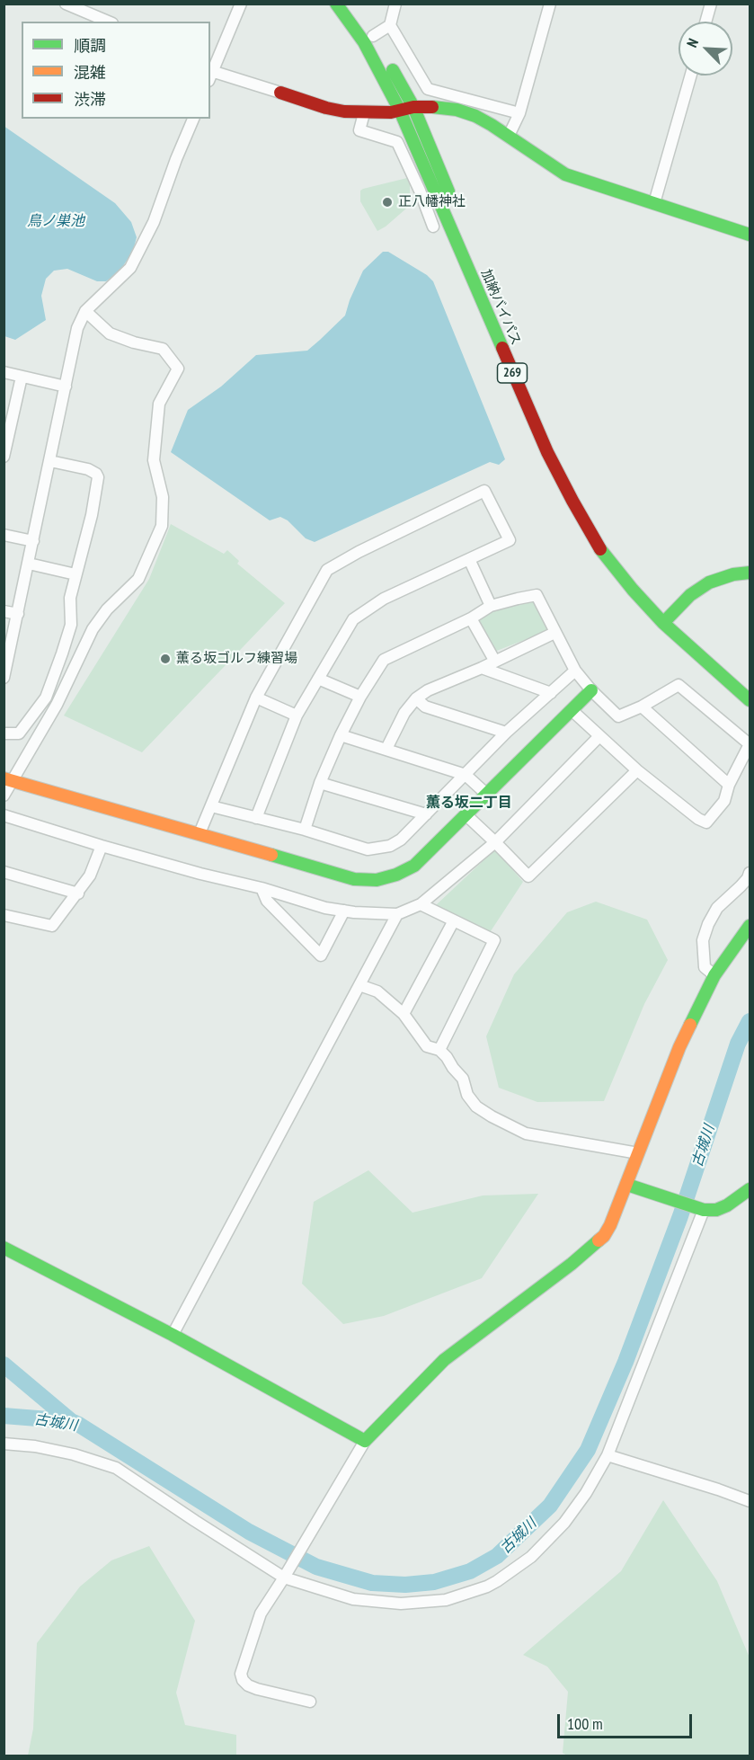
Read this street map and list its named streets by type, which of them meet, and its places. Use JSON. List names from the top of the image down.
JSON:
{
  "streets": {
    "main road": ["加納バイパス", "269"]
  },
  "districts": ["薫る坂二丁目"],
  "water": ["鳥ノ巣池", "古城川"],
  "places": ["正八幡神社", "薫る坂ゴルフ練習場"],
  "legend": ["順調", "混雑", "渋滞"],
  "scale_bar": "100 m",
  "north": "top left"
}
